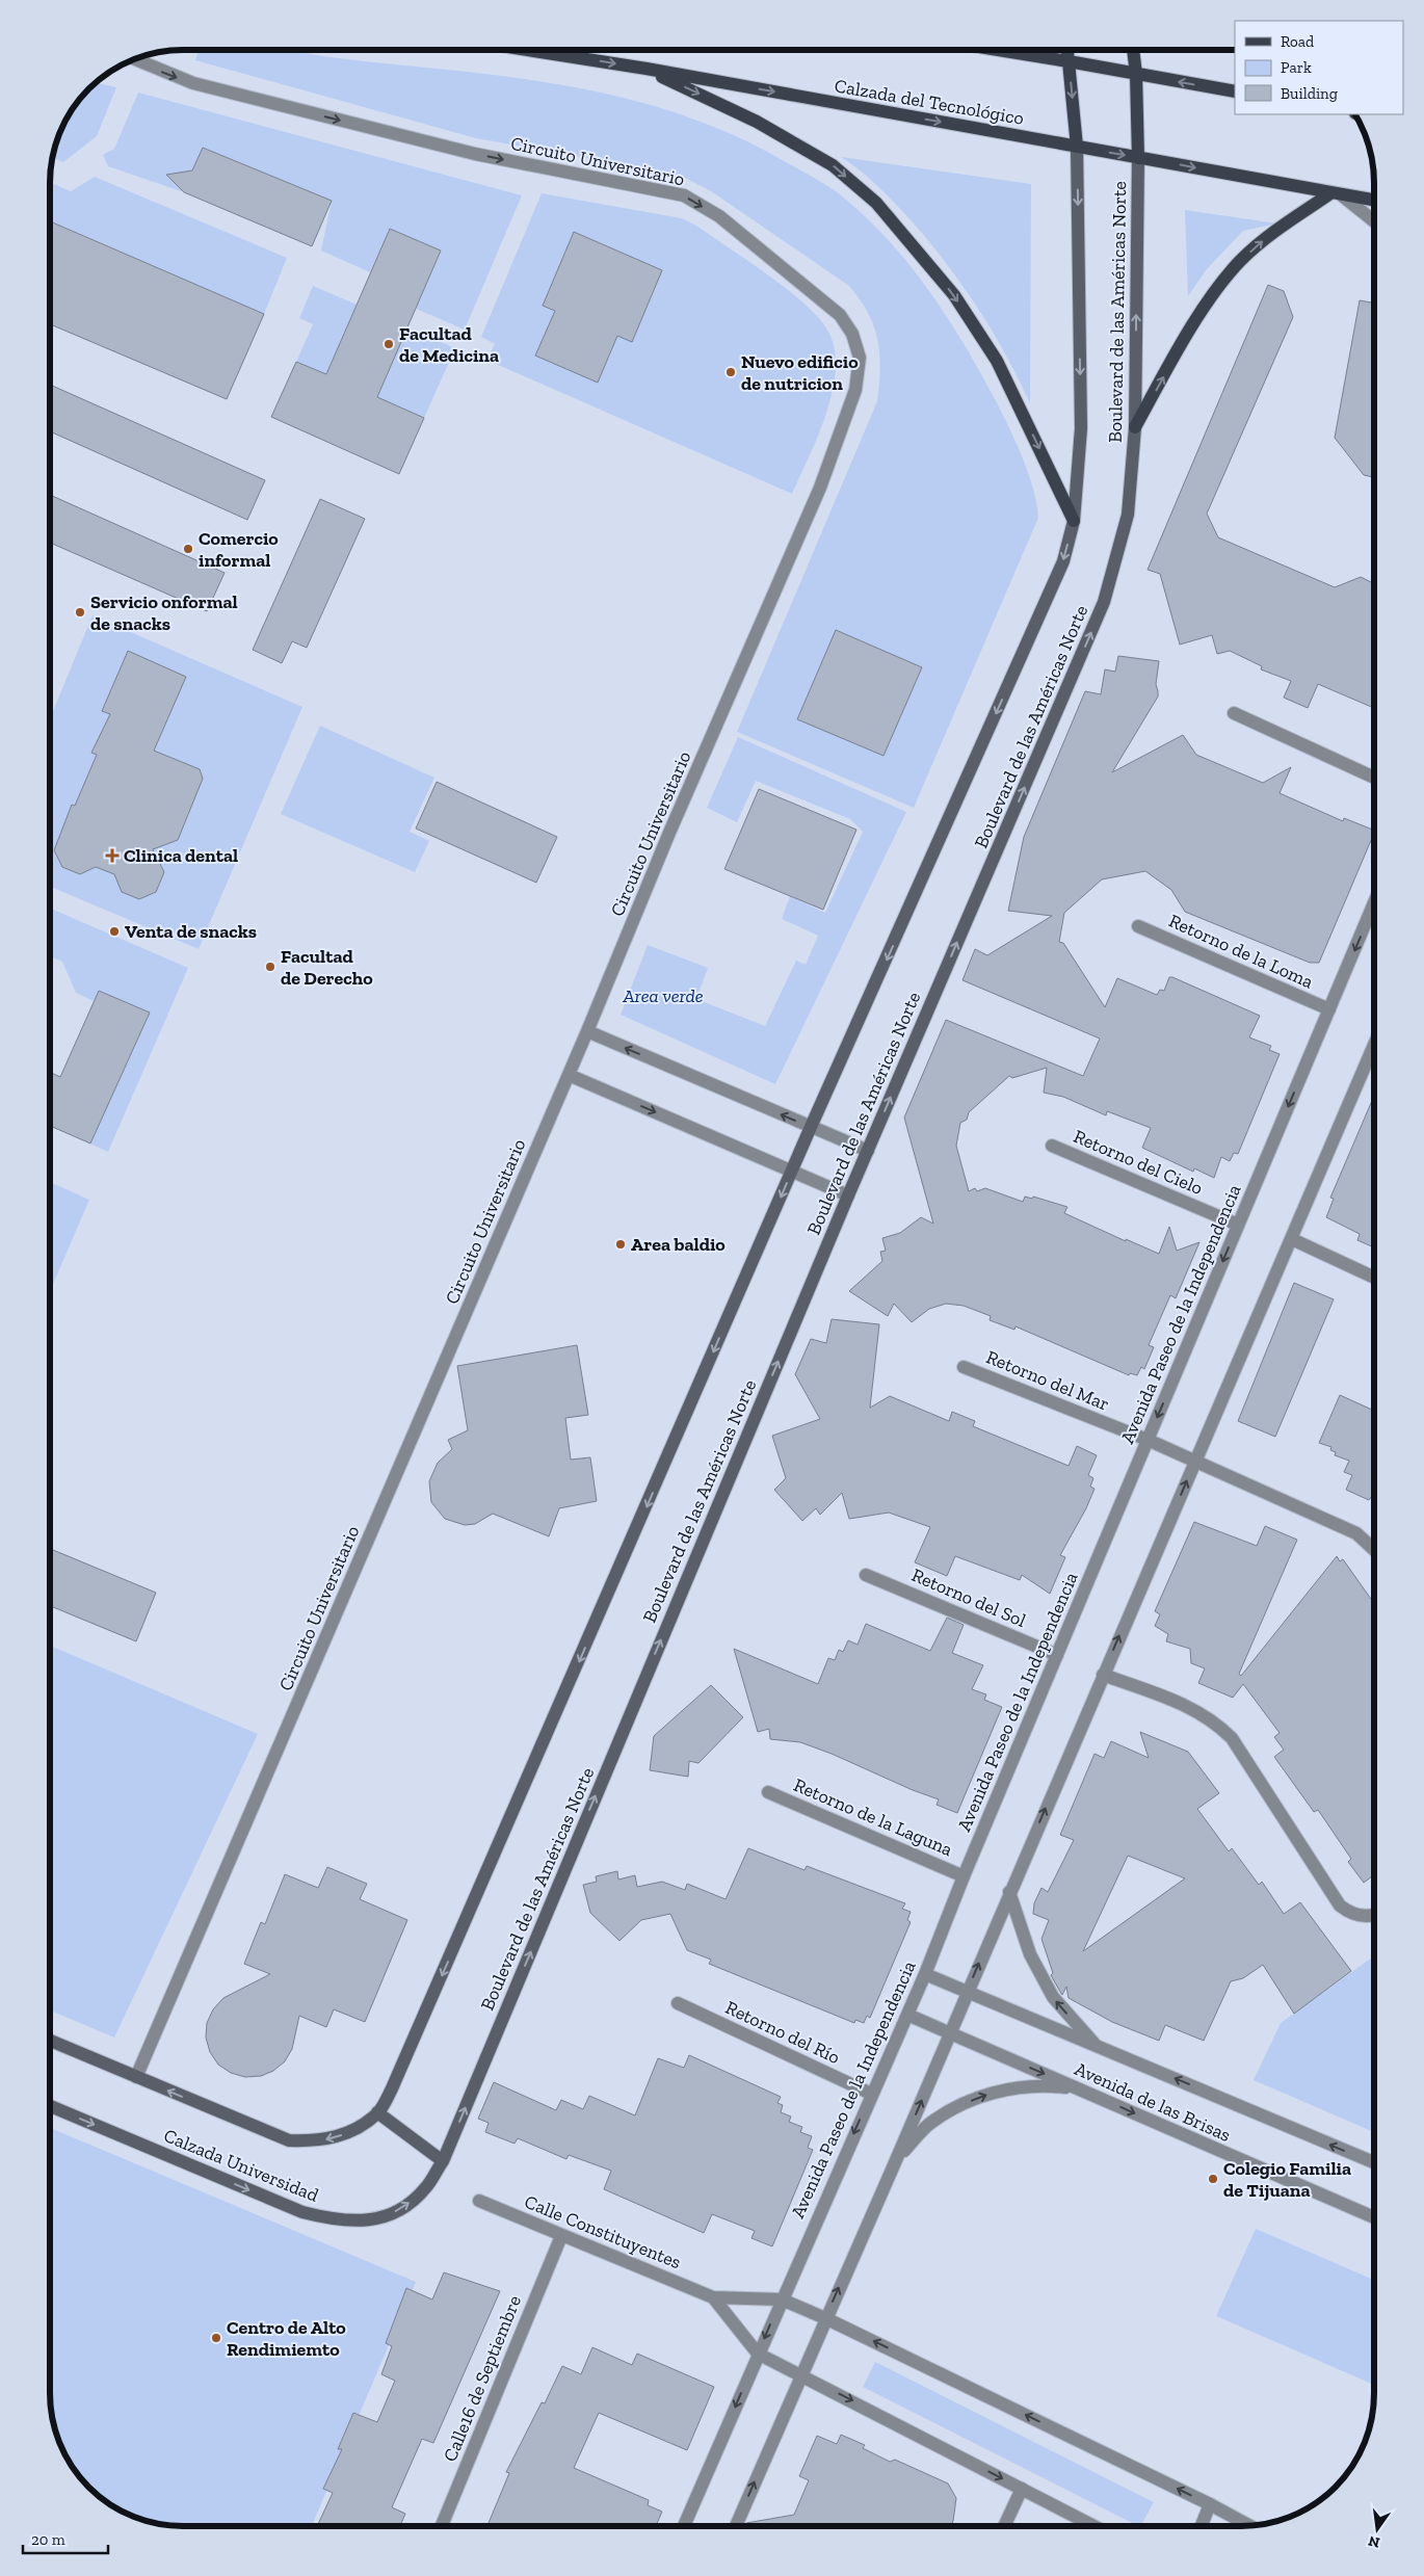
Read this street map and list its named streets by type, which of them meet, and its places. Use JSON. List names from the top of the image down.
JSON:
{
  "streets": {
    "main road": ["Calzada del Tecnológico", "Boulevard de las Américas Norte", "Calzada Universidad"],
    "street": [
      "Circuito Universitario",
      "Retorno de la Loma",
      "Retorno del Cielo",
      "Avenida Paseo de la Independencia",
      "Retorno del Mar",
      "Retorno del Sol",
      "Retorno de la Laguna",
      "Retorno del Río",
      "Avenida de las Brisas",
      "Calle Constituyentes",
      "Calle16 de Septiembre"
    ]
  },
  "crossings": [
    ["Calzada del Tecnológico", "Boulevard de las Américas Norte"],
    ["Boulevard de las Américas Norte", "Calzada Universidad"],
    ["Retorno de la Loma", "Avenida Paseo de la Independencia"],
    ["Retorno del Cielo", "Avenida Paseo de la Independencia"],
    ["Avenida Paseo de la Independencia", "Retorno del Mar"],
    ["Avenida Paseo de la Independencia", "Retorno del Sol"],
    ["Avenida Paseo de la Independencia", "Retorno de la Laguna"],
    ["Avenida Paseo de la Independencia", "Retorno del Río"],
    ["Avenida Paseo de la Independencia", "Avenida de las Brisas"],
    ["Avenida Paseo de la Independencia", "Calle Constituyentes"],
    ["Calle Constituyentes", "Calle16 de Septiembre"]
  ],
  "one_way": ["Calzada del Tecnológico"],
  "parks": ["Area verde"],
  "places": {
    "other": [
      "Facultad de Medicina",
      "Nuevo edificio de nutricion",
      "Comercio informal",
      "Servicio onformal de snacks",
      "Venta de snacks",
      "Facultad de Derecho",
      "Area baldio",
      "Colegio Familia de Tijuana",
      "Centro de Alto Rendimiemto"
    ],
    "health": ["Clinica dental"]
  },
  "legend": ["Road", "Park", "Building"],
  "scale_bar": "20 m",
  "north": "bottom"
}
